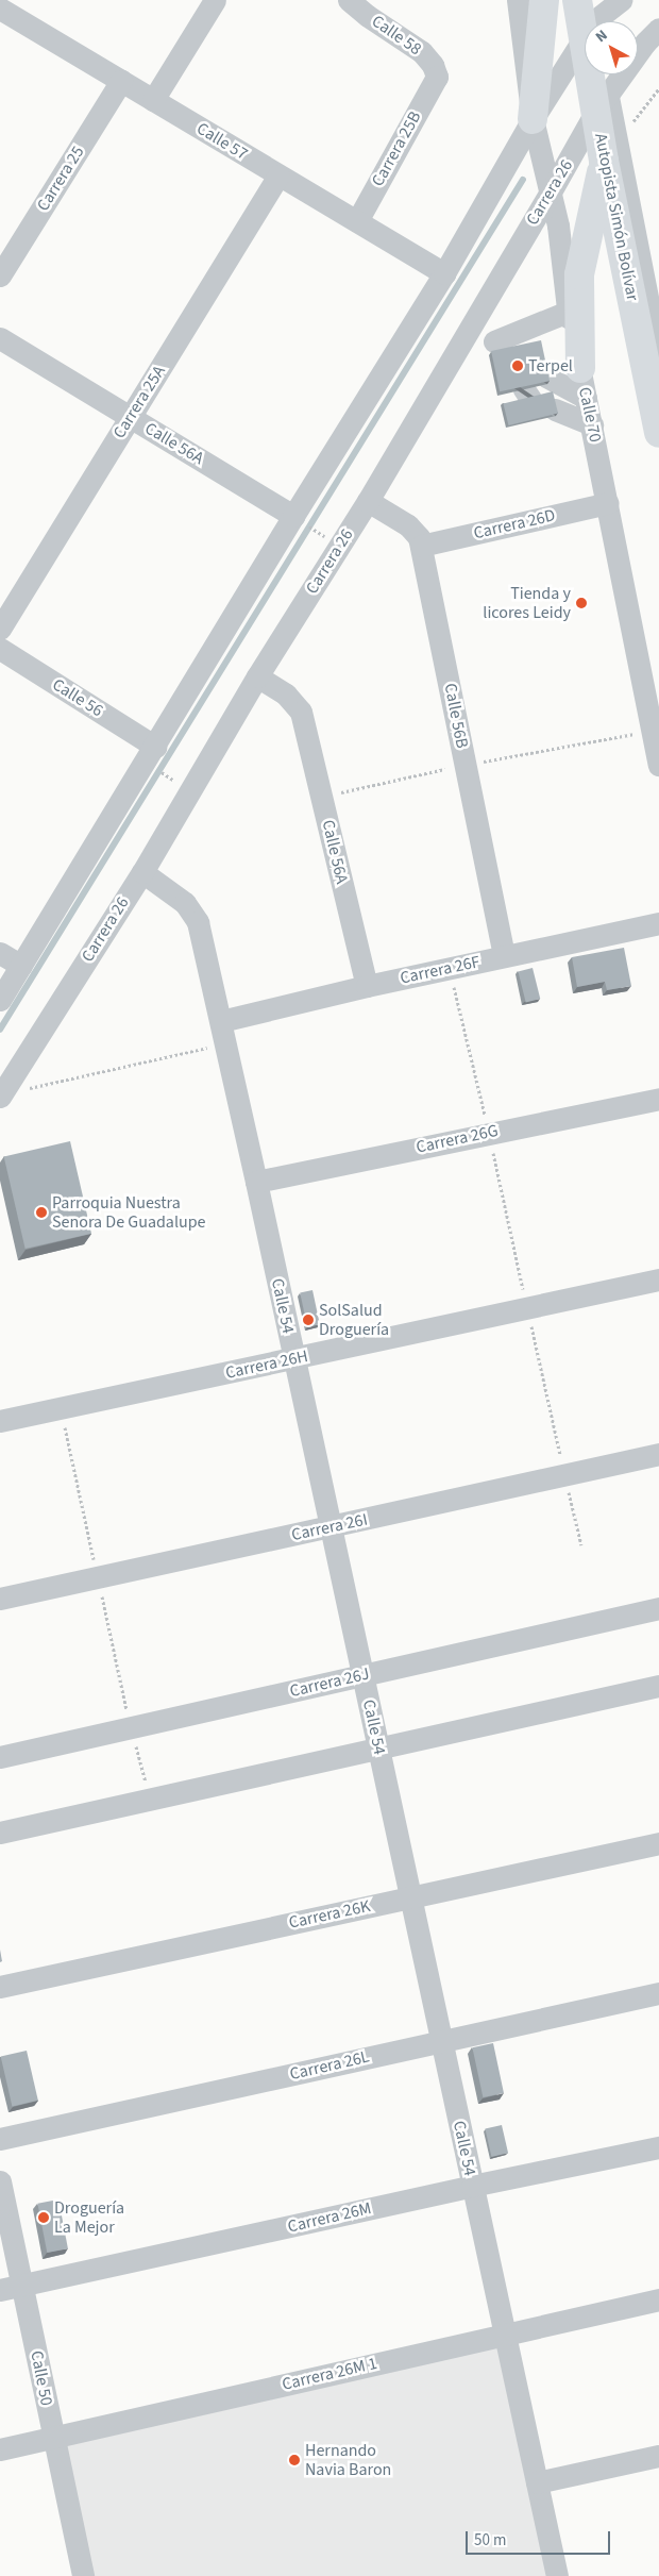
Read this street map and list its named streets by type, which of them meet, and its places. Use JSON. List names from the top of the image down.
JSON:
{
  "streets": {
    "highway": ["Autopista Simón Bolívar"],
    "street": [
      "Calle 58",
      "Calle 57",
      "Carrera 25B",
      "Carrera 25",
      "Carrera 26",
      "Carrera 25A",
      "Calle 70",
      "Calle 56A",
      "Carrera 26D",
      "Calle 56",
      "Calle 56B",
      "Carrera 26F",
      "Carrera 26G",
      "Calle 54",
      "Carrera 26H",
      "Carrera 26I",
      "Carrera 26J",
      "Carrera 26K",
      "Carrera 26L",
      "Carrera 26M",
      "Carrera 26M 1",
      "Calle 50"
    ]
  },
  "crossings": [
    ["Calle 58", "Carrera 25B"],
    ["Calle 57", "Carrera 25B"],
    ["Calle 57", "Carrera 25"],
    ["Calle 57", "Carrera 25A"],
    ["Carrera 26", "Autopista Simón Bolívar"],
    ["Carrera 26", "Calle 70"],
    ["Carrera 26", "Calle 56A"],
    ["Carrera 26", "Calle 56B"],
    ["Carrera 26", "Calle 54"],
    ["Carrera 25A", "Calle 56A"],
    ["Calle 70", "Carrera 26D"],
    ["Calle 56A", "Carrera 26F"],
    ["Carrera 26D", "Calle 56B"],
    ["Calle 56B", "Carrera 26F"],
    ["Carrera 26F", "Calle 54"],
    ["Carrera 26G", "Calle 54"],
    ["Calle 54", "Carrera 26H"],
    ["Calle 54", "Carrera 26I"],
    ["Calle 54", "Carrera 26J"],
    ["Calle 54", "Carrera 26K"],
    ["Calle 54", "Carrera 26L"],
    ["Calle 54", "Carrera 26M"],
    ["Calle 54", "Carrera 26M 1"],
    ["Carrera 26M", "Calle 50"],
    ["Carrera 26M 1", "Calle 50"]
  ],
  "places": [
    "Terpel",
    "Tienda y licores Leidy",
    "Parroquia Nuestra Senora De Guadalupe",
    "SolSalud Droguería",
    "Droguería La Mejor",
    "Hernando Navia Baron"
  ],
  "scale_bar": "50 m",
  "north": "top left"
}
